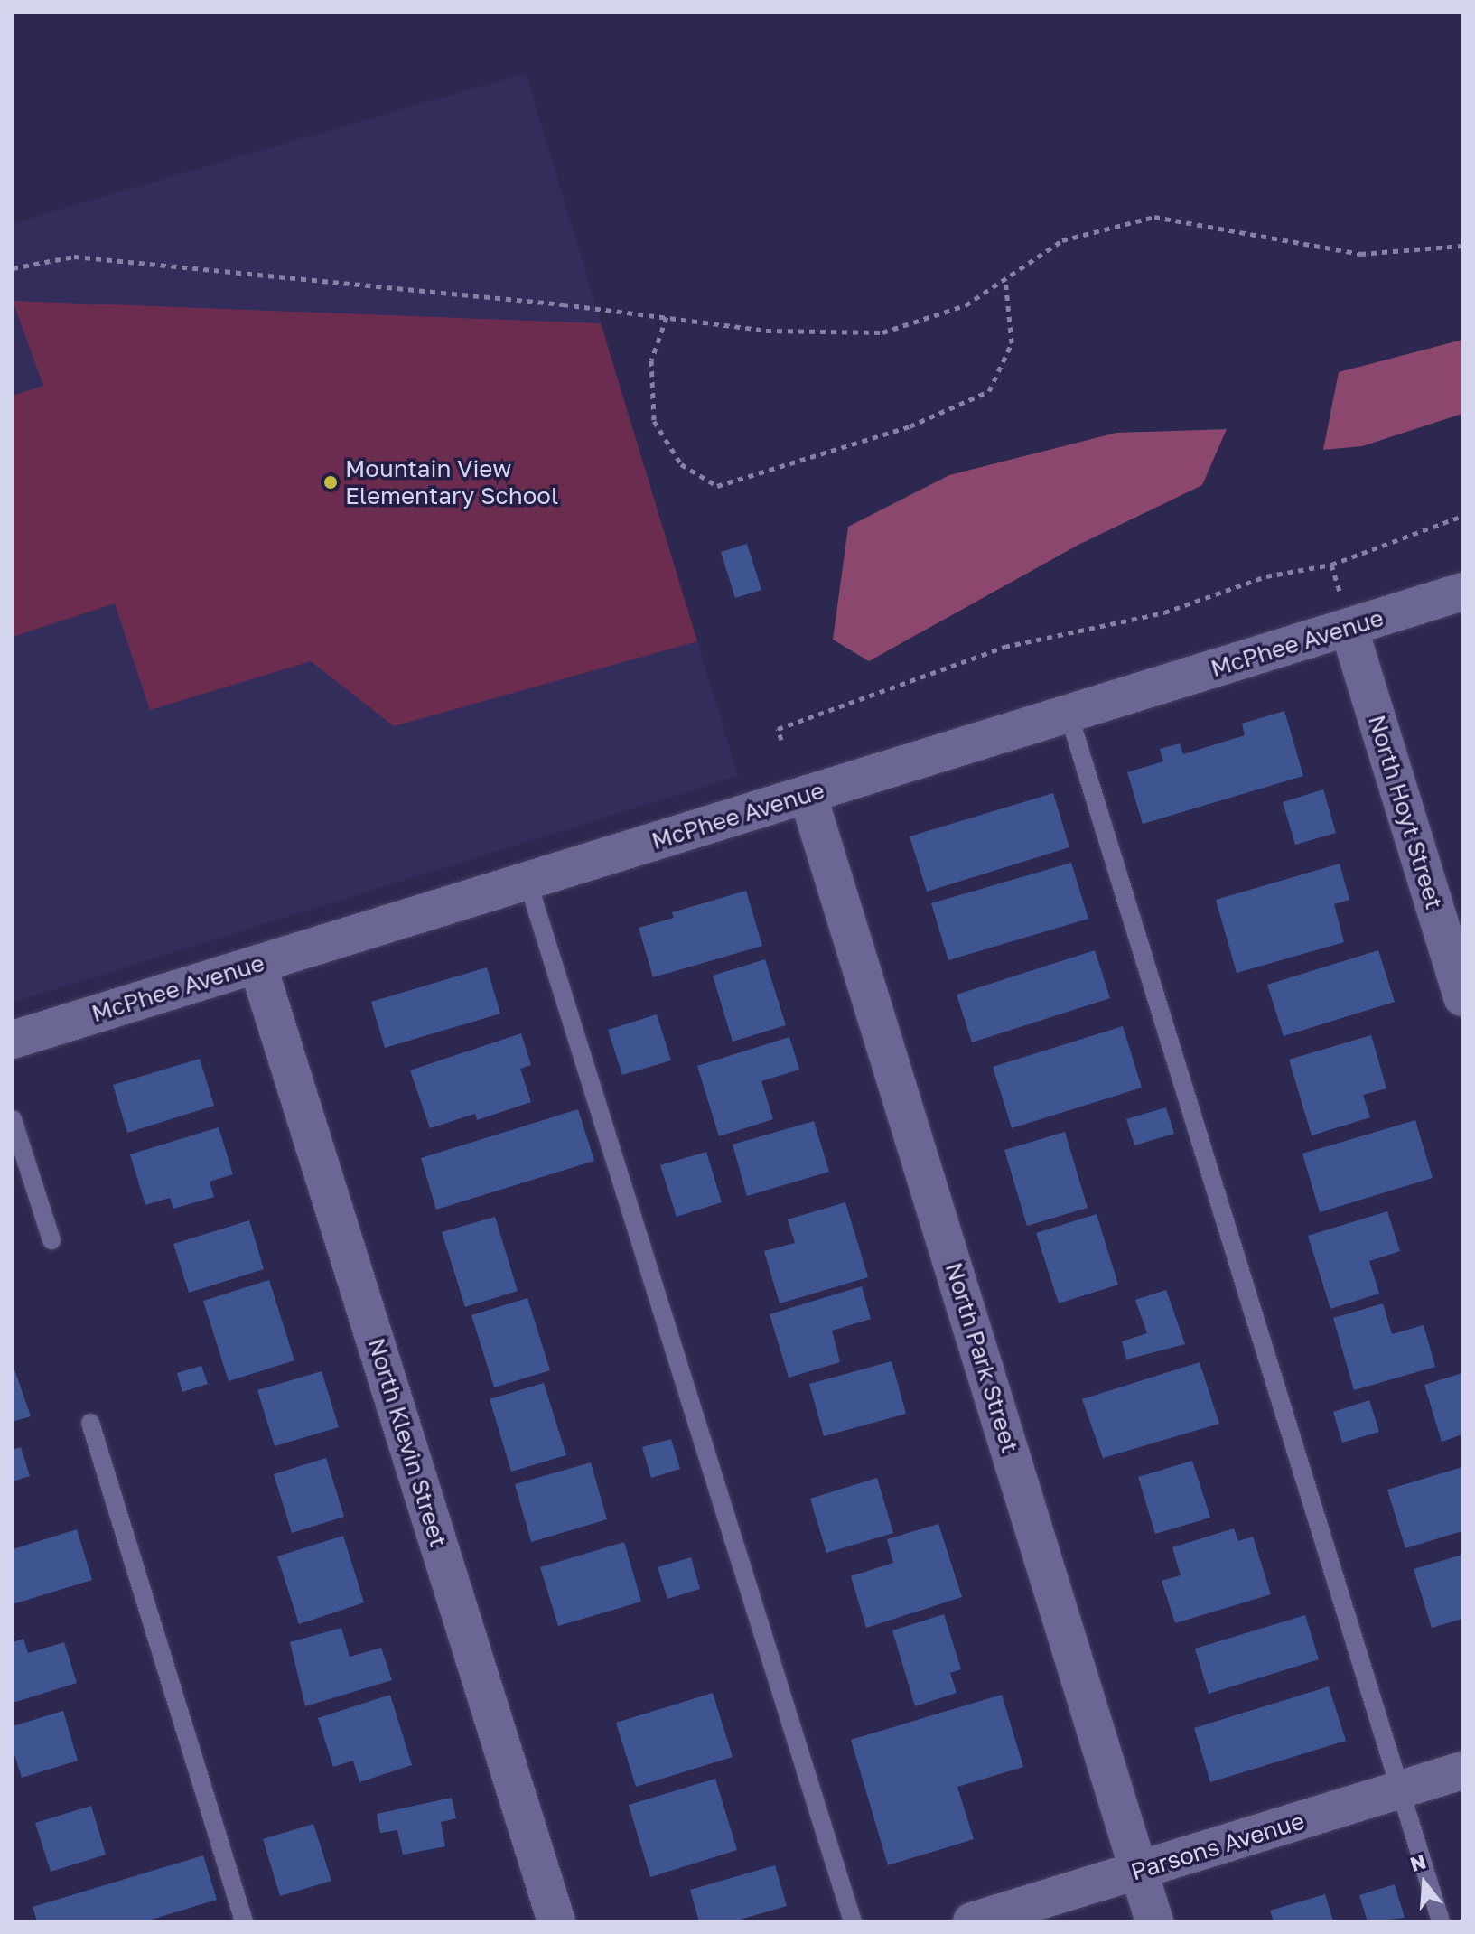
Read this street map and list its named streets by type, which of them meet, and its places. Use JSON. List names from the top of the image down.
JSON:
{
  "streets": {
    "street": [
      "McPhee Avenue",
      "North Hoyt Street",
      "North Park Street",
      "North Klevin Street",
      "Parsons Avenue"
    ]
  },
  "crossings": [
    ["McPhee Avenue", "North Hoyt Street"],
    ["McPhee Avenue", "North Park Street"],
    ["McPhee Avenue", "North Klevin Street"],
    ["North Park Street", "Parsons Avenue"]
  ],
  "places": ["Mountain View Elementary School"],
  "north": "top"
}
